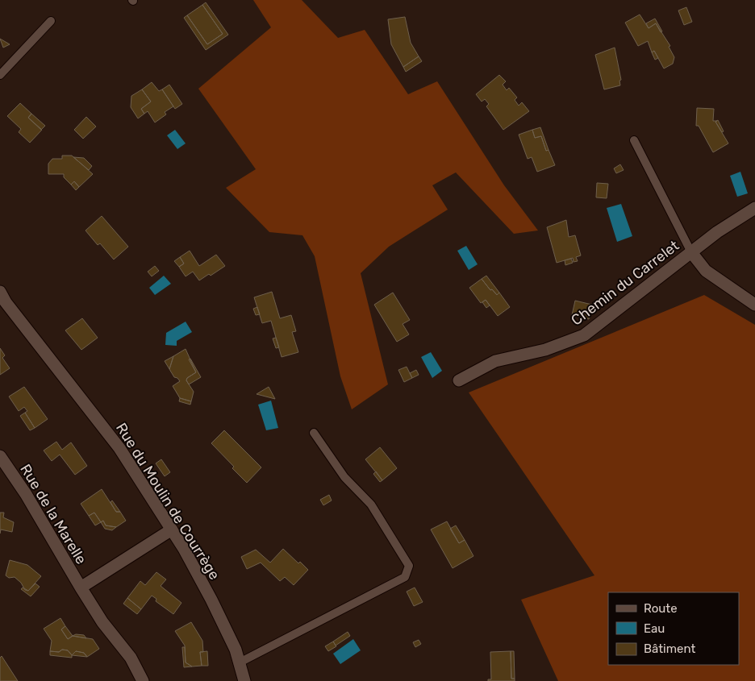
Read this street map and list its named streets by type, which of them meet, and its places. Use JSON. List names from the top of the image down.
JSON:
{
  "streets": {
    "street": ["Chemin du Carrelet", "Rue du Moulin de Courrège", "Rue de la Marelle"]
  },
  "crossings": [
    ["Rue du Moulin de Courrège", "Rue de la Marelle"]
  ],
  "legend": ["Route", "Eau", "Bâtiment"]
}
